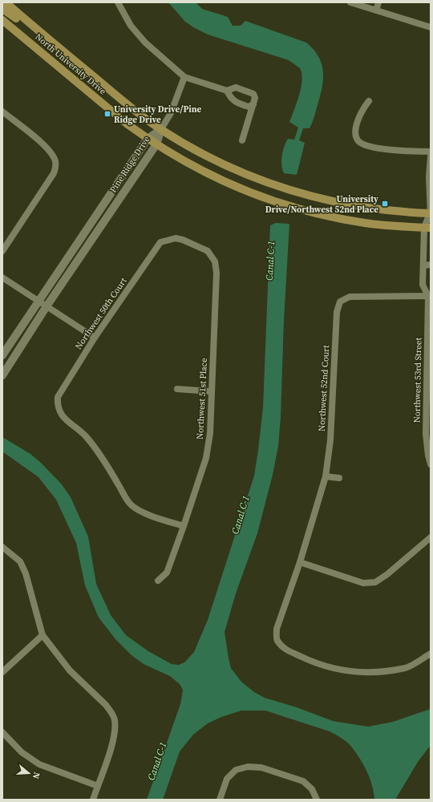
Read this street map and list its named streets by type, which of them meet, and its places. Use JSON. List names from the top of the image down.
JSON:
{
  "streets": {
    "main road": ["North University Drive"],
    "street": [
      "Pine Ridge Drive",
      "Northwest 50th Court",
      "Northwest 53rd Street",
      "Northwest 52nd Court",
      "Northwest 51st Place"
    ]
  },
  "crossings": [
    ["North University Drive", "Pine Ridge Drive"],
    ["North University Drive", "Northwest 53rd Street"],
    ["Northwest 50th Court", "Northwest 51st Place"],
    ["Northwest 53rd Street", "Northwest 52nd Court"]
  ],
  "water": ["Canal C-1"],
  "places": {
    "transit": ["University Drive/Pine Ridge Drive", "University Drive/Northwest 52nd Place"]
  },
  "north": "right"
}
